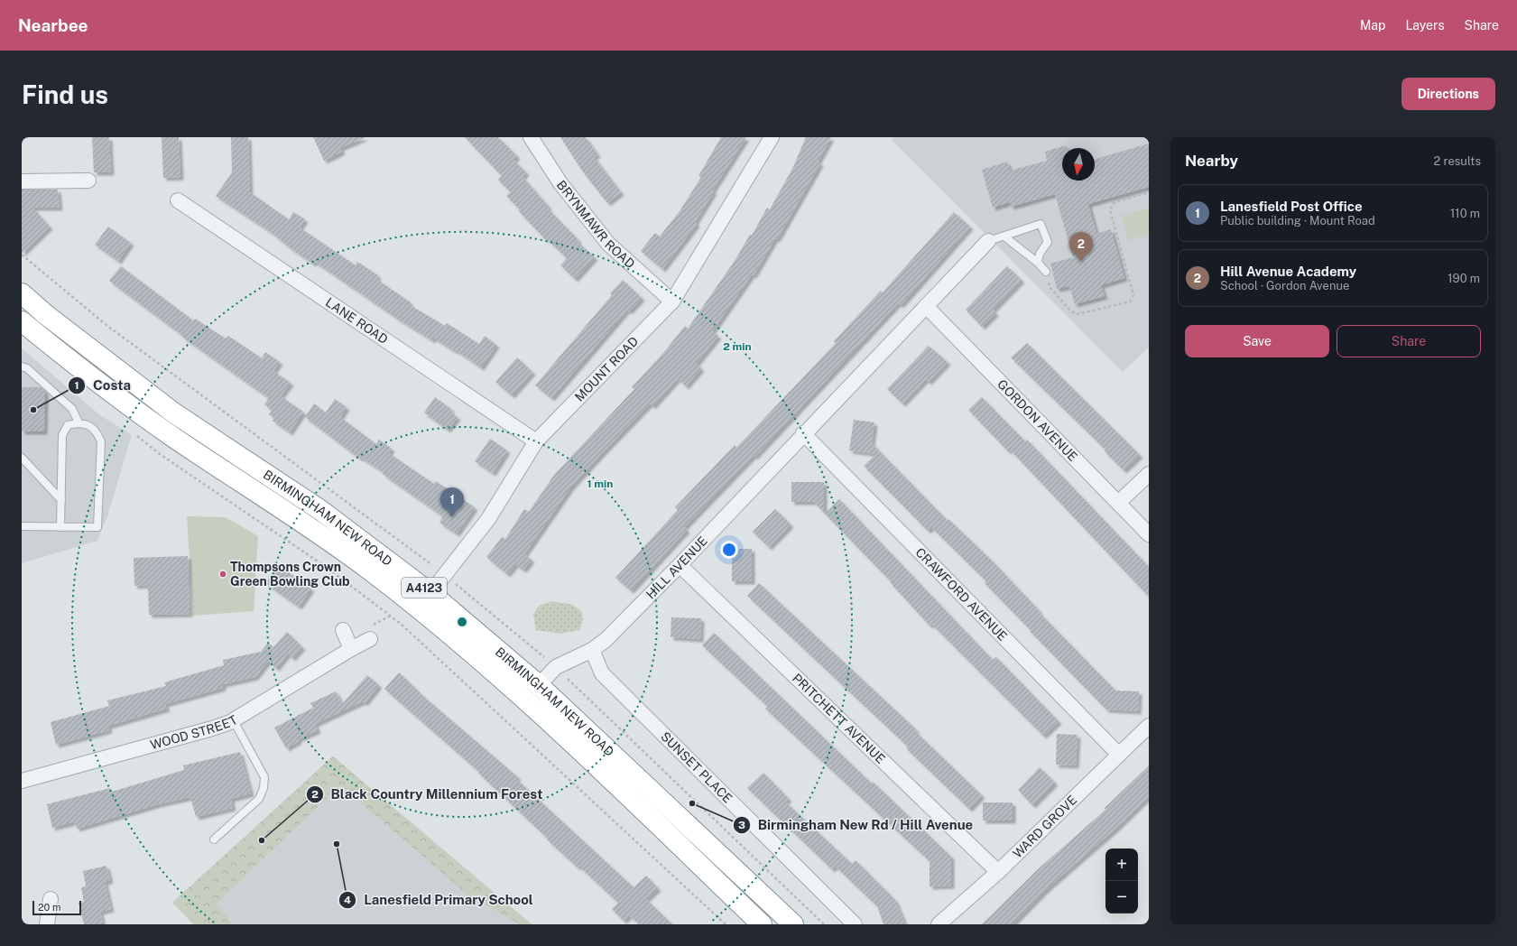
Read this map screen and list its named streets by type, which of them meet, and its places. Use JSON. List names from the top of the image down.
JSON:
{
  "streets": {
    "highway": ["BIRMINGHAM NEW ROAD", "A4123"],
    "street": [
      "BRYNMAWR ROAD",
      "LANE ROAD",
      "MOUNT ROAD",
      "GORDON AVENUE",
      "HILL AVENUE",
      "CRAWFORD AVENUE",
      "PRITCHETT AVENUE",
      "WOOD STREET",
      "SUNSET PLACE",
      "WARD GROVE"
    ]
  },
  "crossings": [
    ["BRYNMAWR ROAD", "MOUNT ROAD"],
    ["LANE ROAD", "MOUNT ROAD"],
    ["MOUNT ROAD", "BIRMINGHAM NEW ROAD"],
    ["GORDON AVENUE", "HILL AVENUE"],
    ["BIRMINGHAM NEW ROAD", "HILL AVENUE"],
    ["HILL AVENUE", "CRAWFORD AVENUE"],
    ["HILL AVENUE", "PRITCHETT AVENUE"],
    ["HILL AVENUE", "SUNSET PLACE"],
    ["CRAWFORD AVENUE", "WARD GROVE"],
    ["PRITCHETT AVENUE", "WARD GROVE"]
  ],
  "places": [
    "Costa",
    "Thompsons Crown Green Bowling Club",
    "Birmingham New Rd / Hill Avenue",
    "Black Country Millennium Forest",
    "Lanesfield Primary School"
  ],
  "scale_bar": "20 m",
  "north": "bottom",
  "page": {
    "header": "Nearbee",
    "nav": ["Map", "Layers", "Share"],
    "buttons": [
      "Directions",
      ["Save", "Share"]
    ],
    "title": "Find us",
    "heading": ["Nearby", "2 results"],
    "list": [
      {
        "mark": "1",
        "name": "Lanesfield Post Office",
        "note": "Public building · Mount Road",
        "value": "110 m"
      },
      {
        "mark": "2",
        "name": "Hill Avenue Academy",
        "note": "School · Gordon Avenue",
        "value": "190 m"
      }
    ],
    "pins": ["2", "1"],
    "map_buttons": ["+", "−"],
    "scale": "20 m"
  },
  "rings": ["2 min", "1 min"]
}
